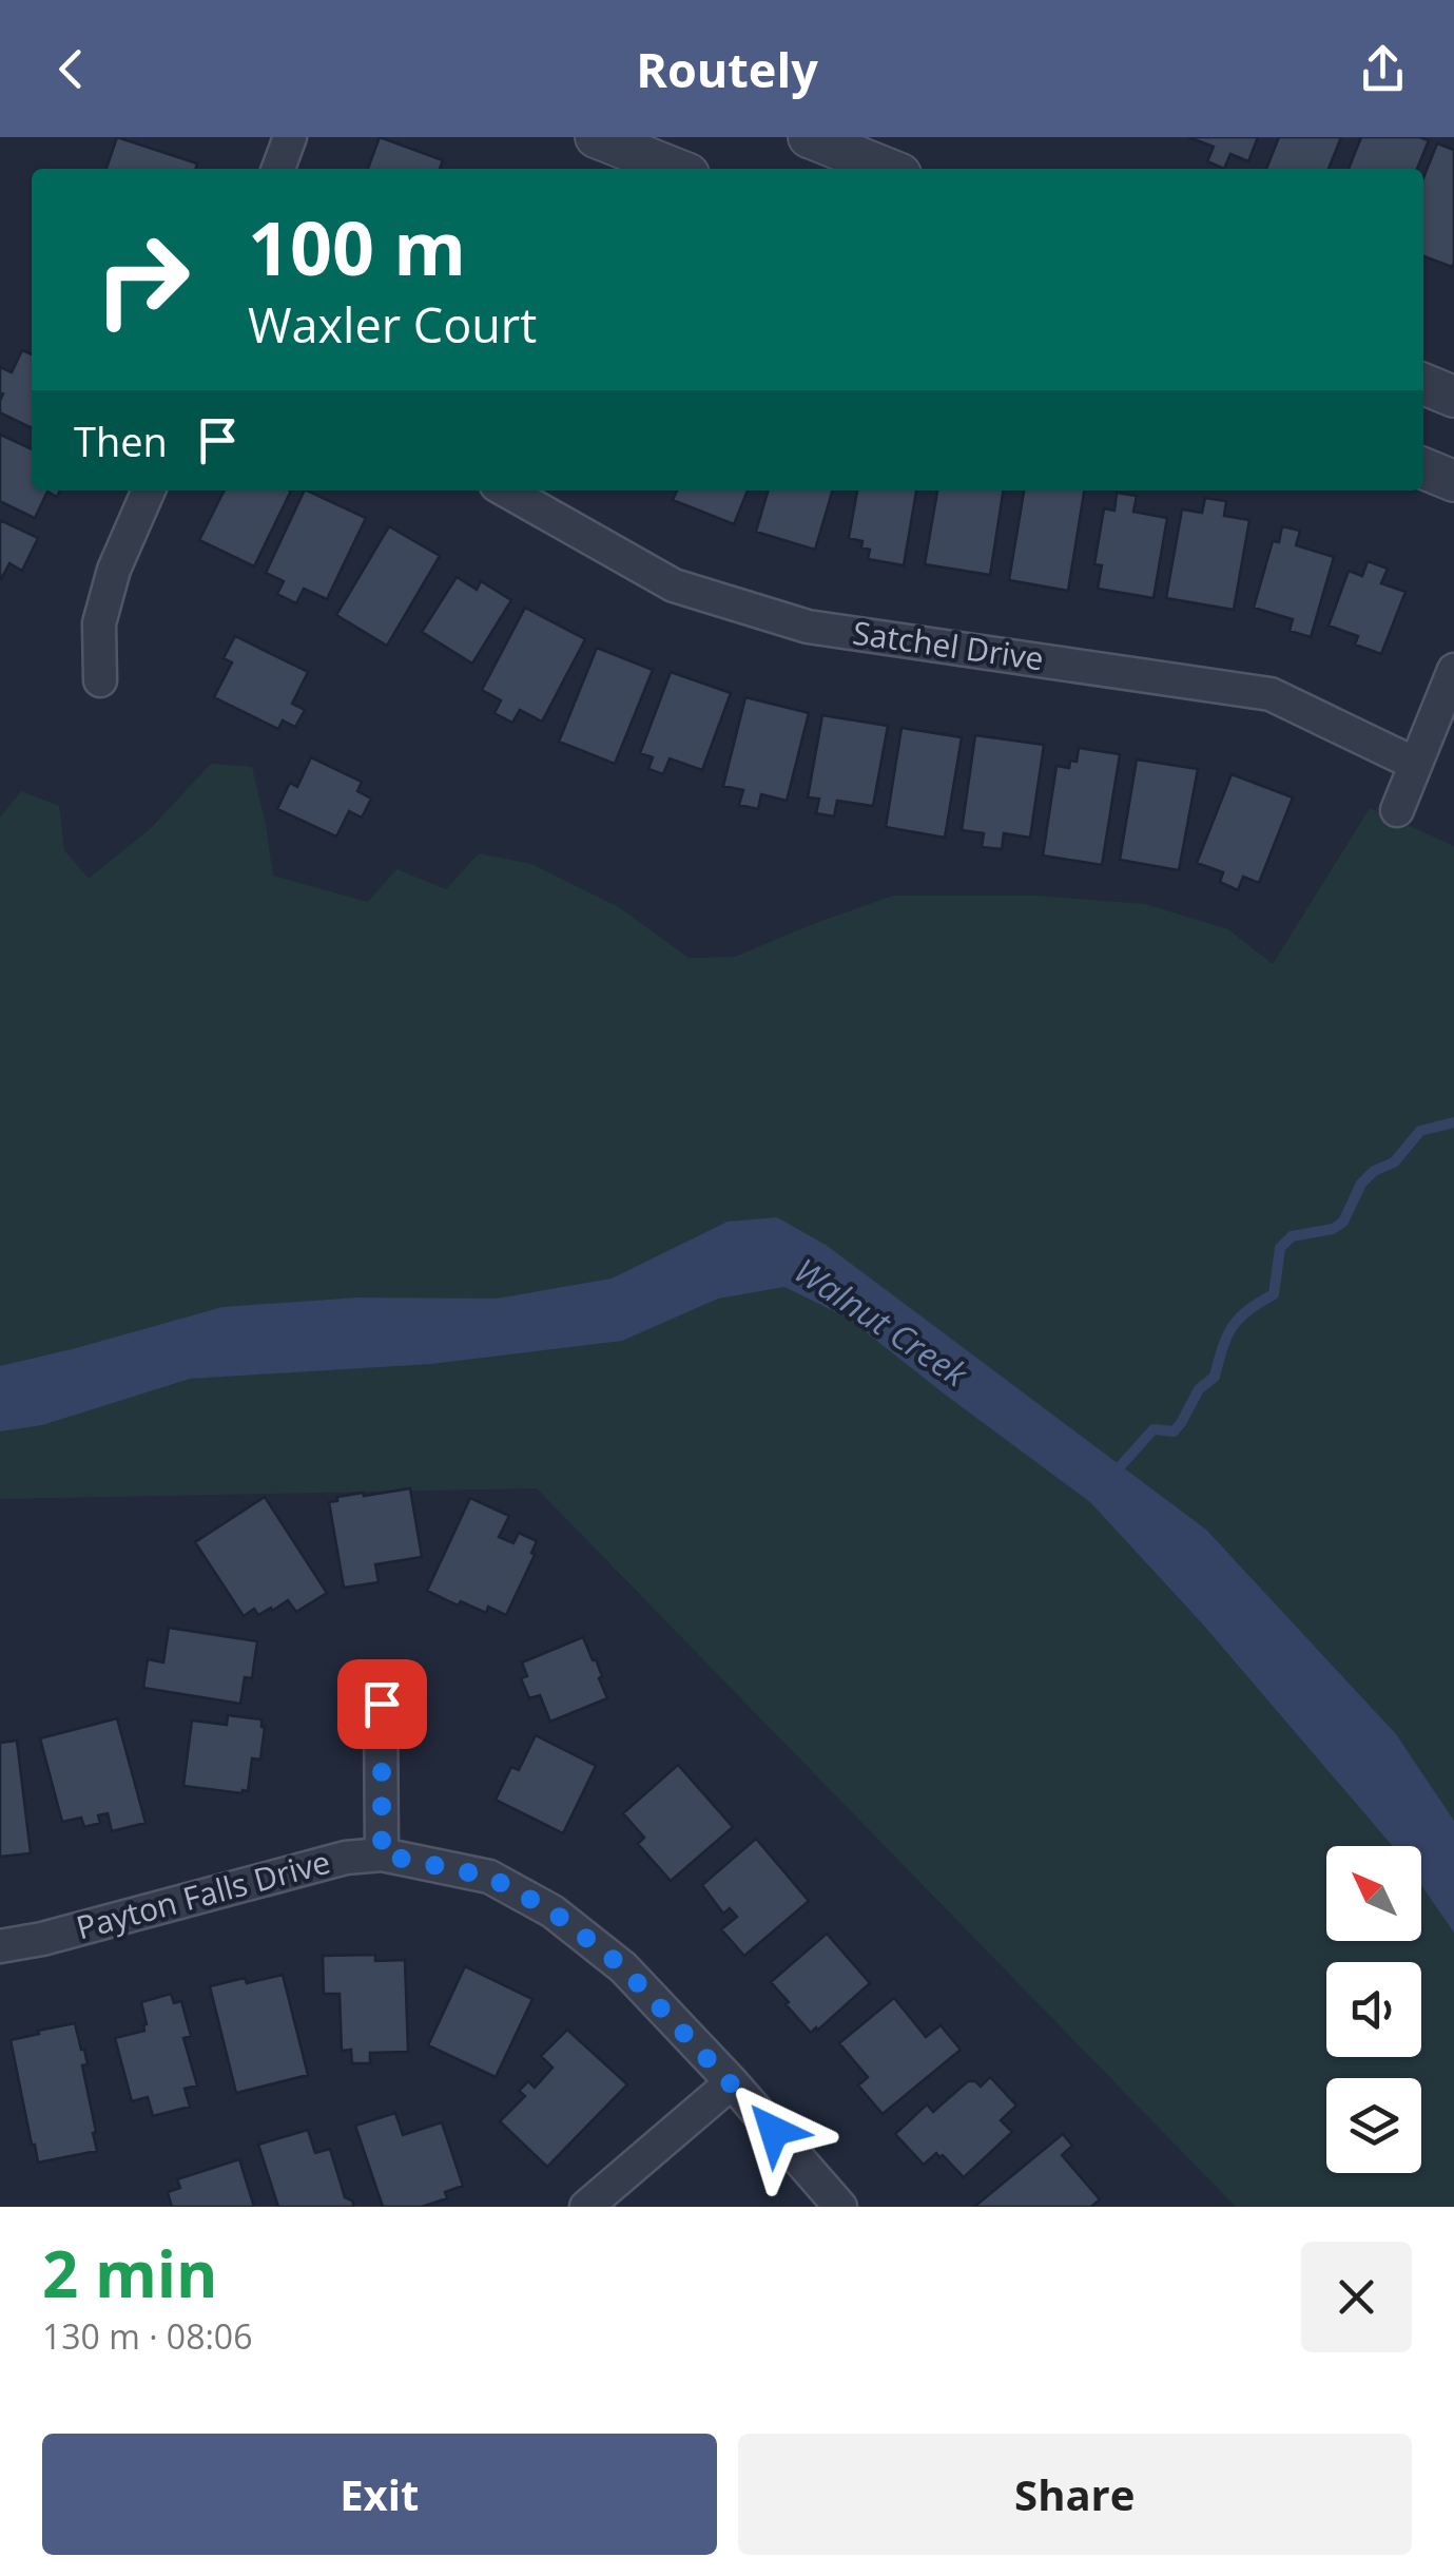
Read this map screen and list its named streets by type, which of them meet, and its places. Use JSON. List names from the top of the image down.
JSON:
{
  "streets": {
    "street": ["Satchel Drive", "Payton Falls Drive"]
  },
  "water": ["Walnut Creek"],
  "north": "top left",
  "page": {
    "header": "Routely",
    "turn": ["100 m", "Waxler Court"],
    "then": "Then",
    "heading": ["2 min", "130 m · 08:06"],
    "buttons": ["Exit", "Share"]
  }
}
